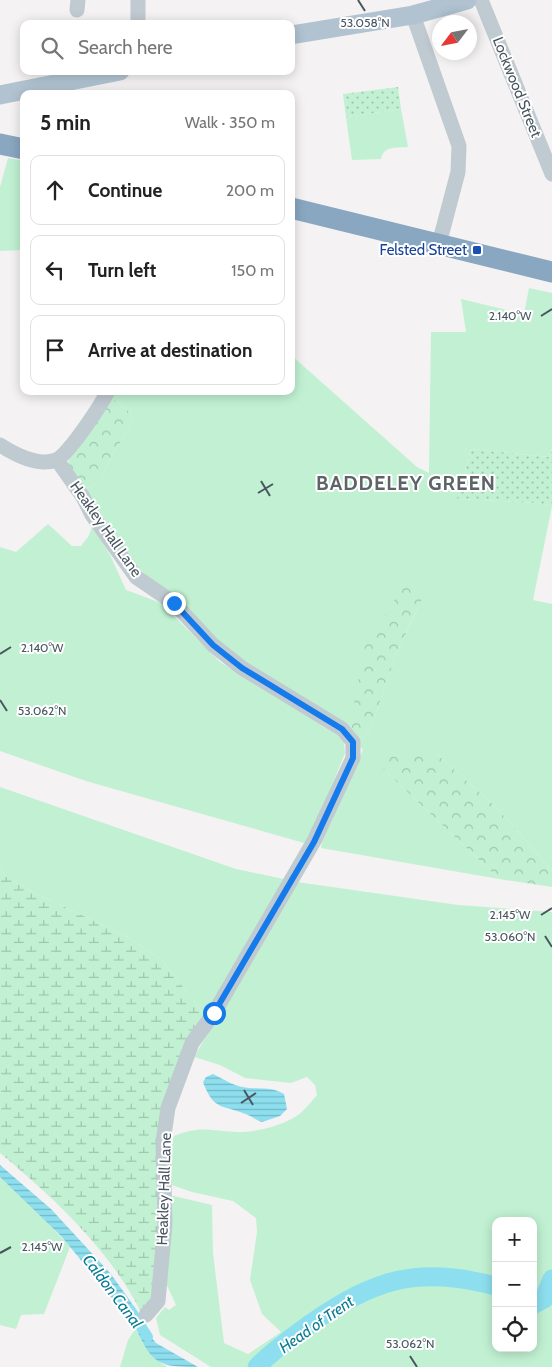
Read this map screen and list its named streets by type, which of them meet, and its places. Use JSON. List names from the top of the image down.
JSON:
{
  "streets": {
    "street": ["Lockwood Street", "Heakley Hall Lane"]
  },
  "districts": ["BADDELEY GREEN"],
  "water": ["Caldon Canal", "Head of Trent"],
  "places": {
    "transit": ["Felsted Street"]
  },
  "north": "bottom left",
  "page": {
    "search": "Search here",
    "heading": ["5 min", "Walk · 350 m"],
    "list": [
      ["Continue", "200 m"],
      ["Turn left", "150 m"],
      "Arrive at destination"
    ],
    "map_buttons": ["+", "−"]
  },
  "coordinates": [
    "53.058°N",
    "2.140°W",
    "53.062°N",
    "2.145°W",
    "53.060°N"
  ]
}
